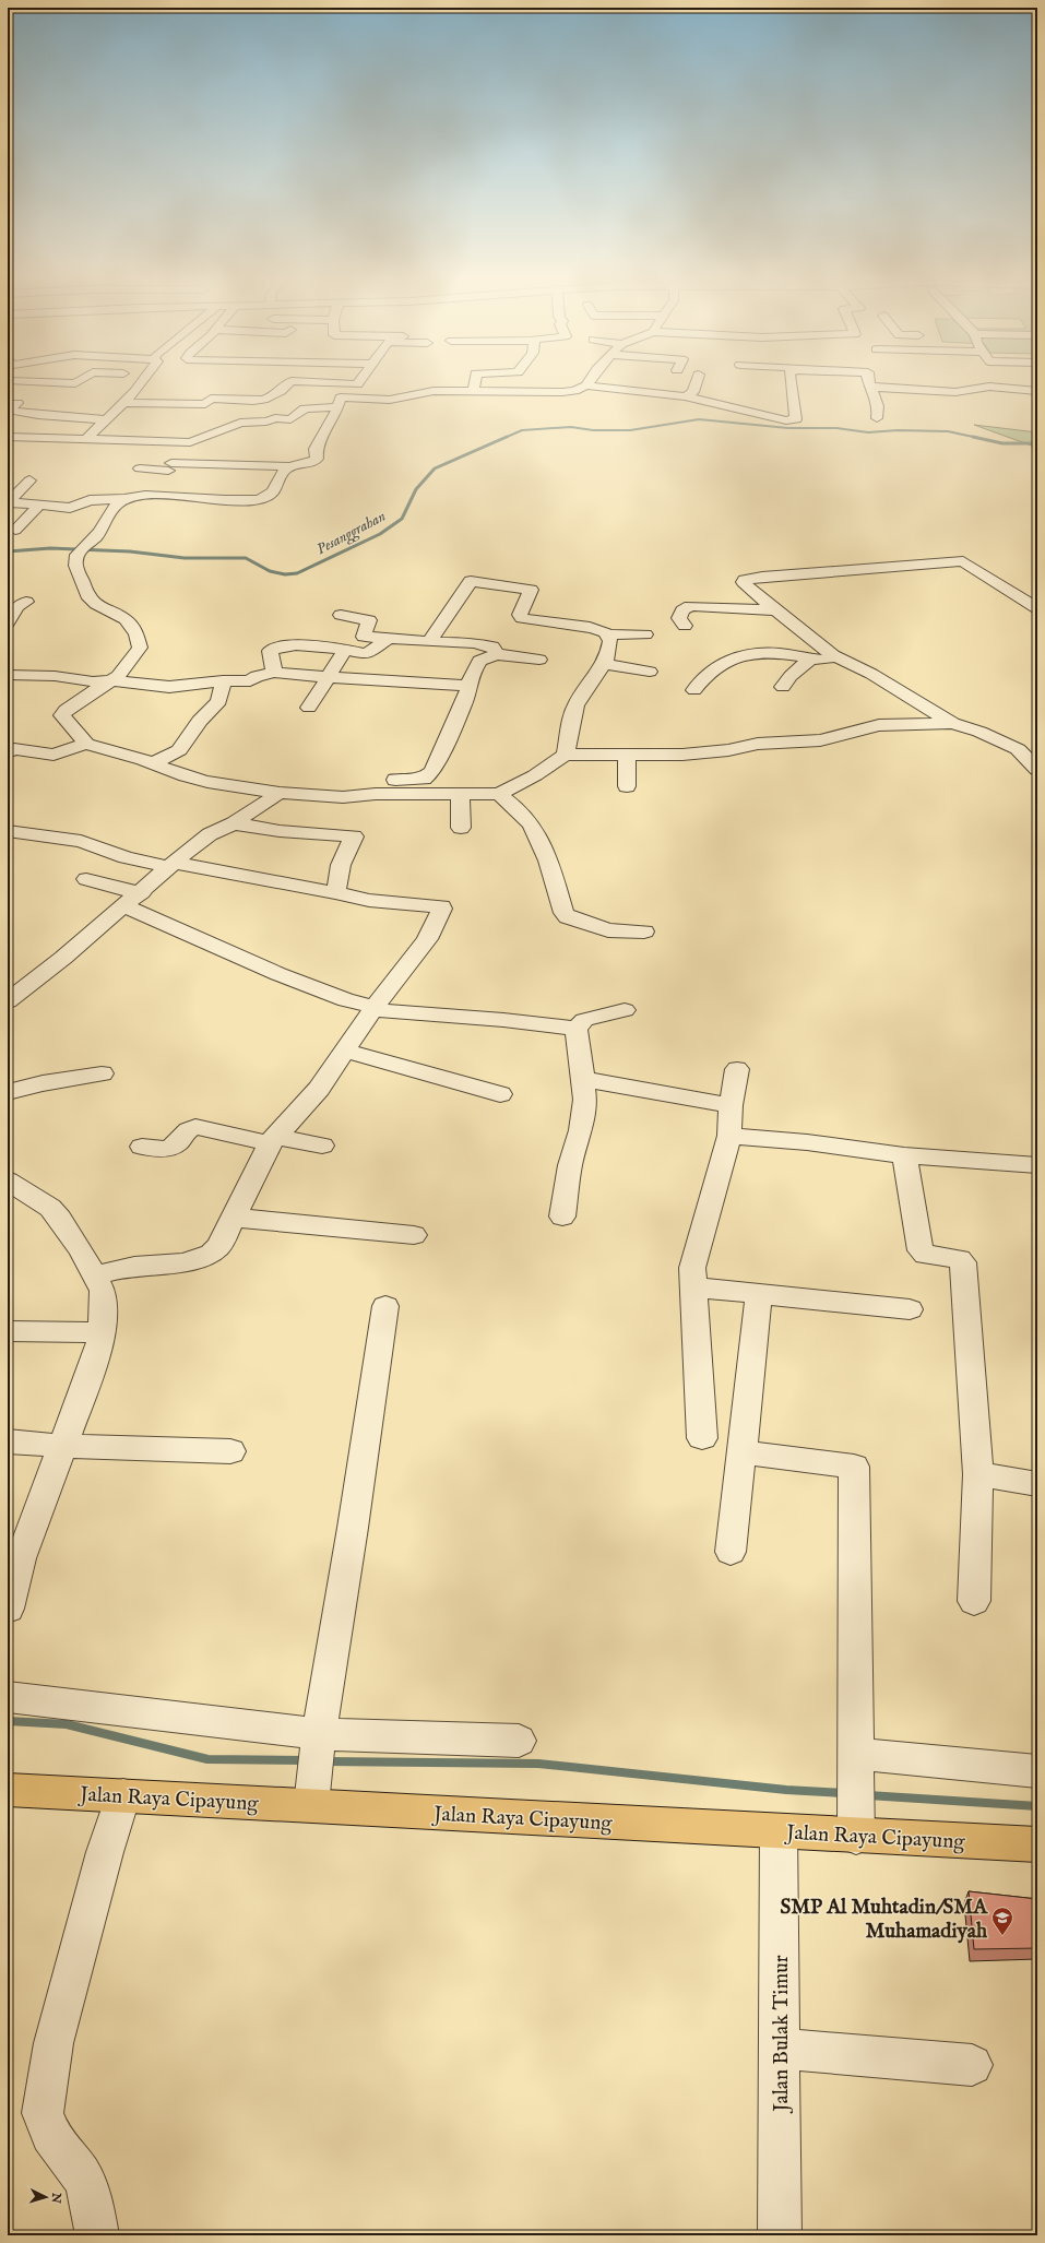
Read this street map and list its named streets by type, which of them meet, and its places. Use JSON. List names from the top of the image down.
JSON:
{
  "streets": {
    "main road": ["Jalan Raya Cipayung"],
    "street": ["Jalan Bulak Timur"]
  },
  "crossings": [
    ["Jalan Raya Cipayung", "Jalan Bulak Timur"]
  ],
  "water": ["Pesanggrahan"],
  "places": {
    "school or university": ["SMP Al Muhtadin/SMA Muhamadiyah"]
  },
  "north": "right"
}
